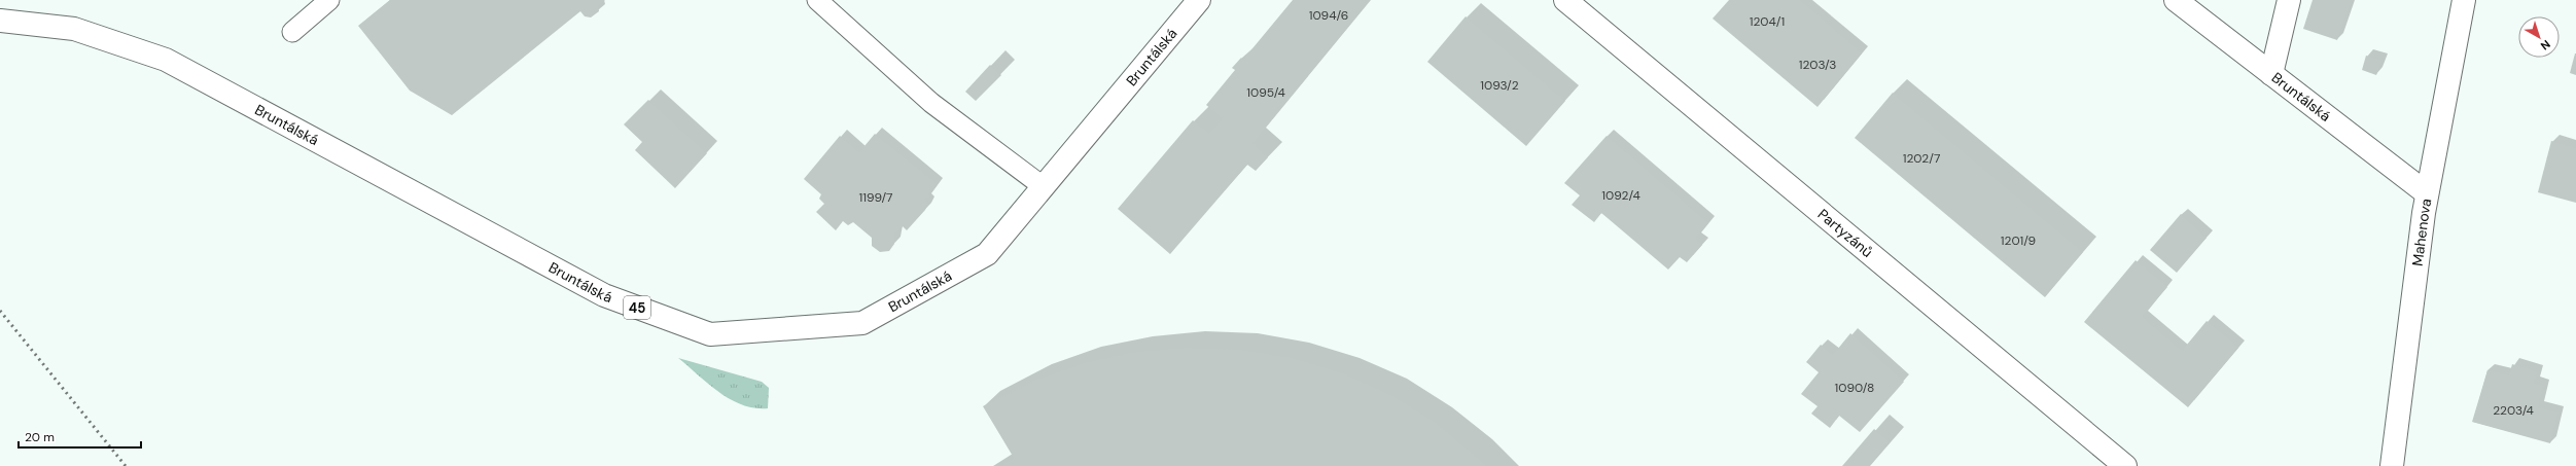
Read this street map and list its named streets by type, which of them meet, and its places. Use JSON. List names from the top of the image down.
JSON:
{
  "streets": {
    "street": [
      "Bruntálská",
      "Mahenova",
      "Partyzánů",
      "45"
    ]
  },
  "crossings": [
    ["Bruntálská", "Mahenova"]
  ],
  "house_numbers": [
    "1094/6",
    "1204/1",
    "1203/3",
    "1093/2",
    "1095/4",
    "1202/7",
    "1092/4",
    "1199/7",
    "1201/9",
    "1090/8",
    "2203/4"
  ],
  "scale_bar": "20 m",
  "north": "bottom right"
}
